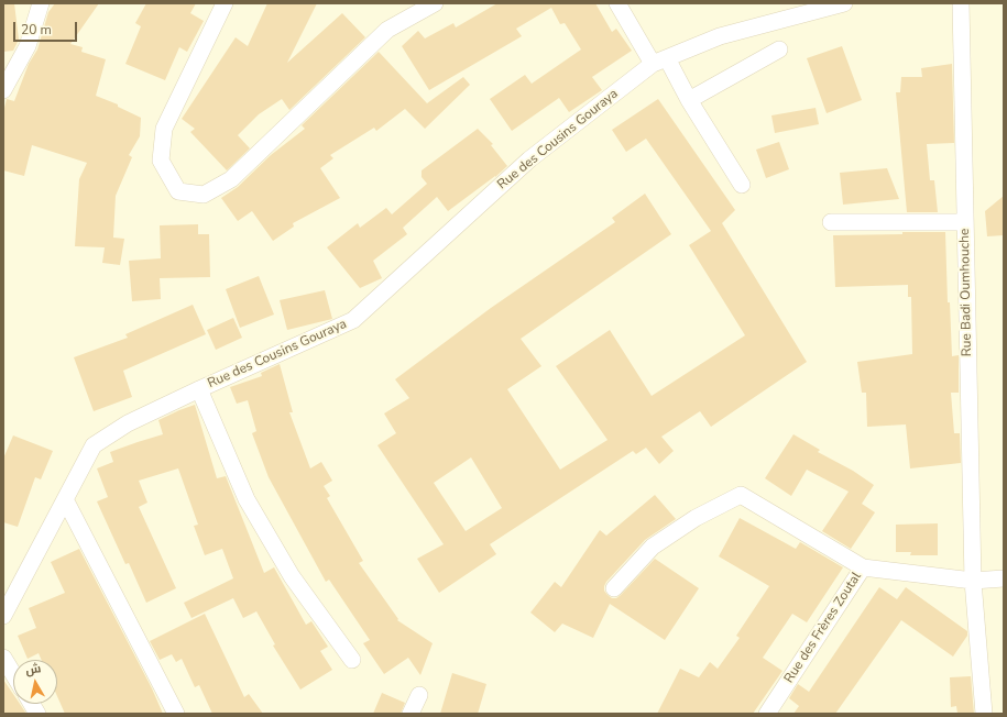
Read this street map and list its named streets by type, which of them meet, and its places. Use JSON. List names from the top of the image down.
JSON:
{
  "streets": {
    "street": ["Rue des Cousins Gouraya", "Rue Badi Oumhouche", "Rue des Frères Zoutal"]
  },
  "crossings": [
    ["Rue Badi Oumhouche", "Rue des Frères Zoutal"]
  ],
  "scale_bar": "20 m",
  "north": "top"
}
